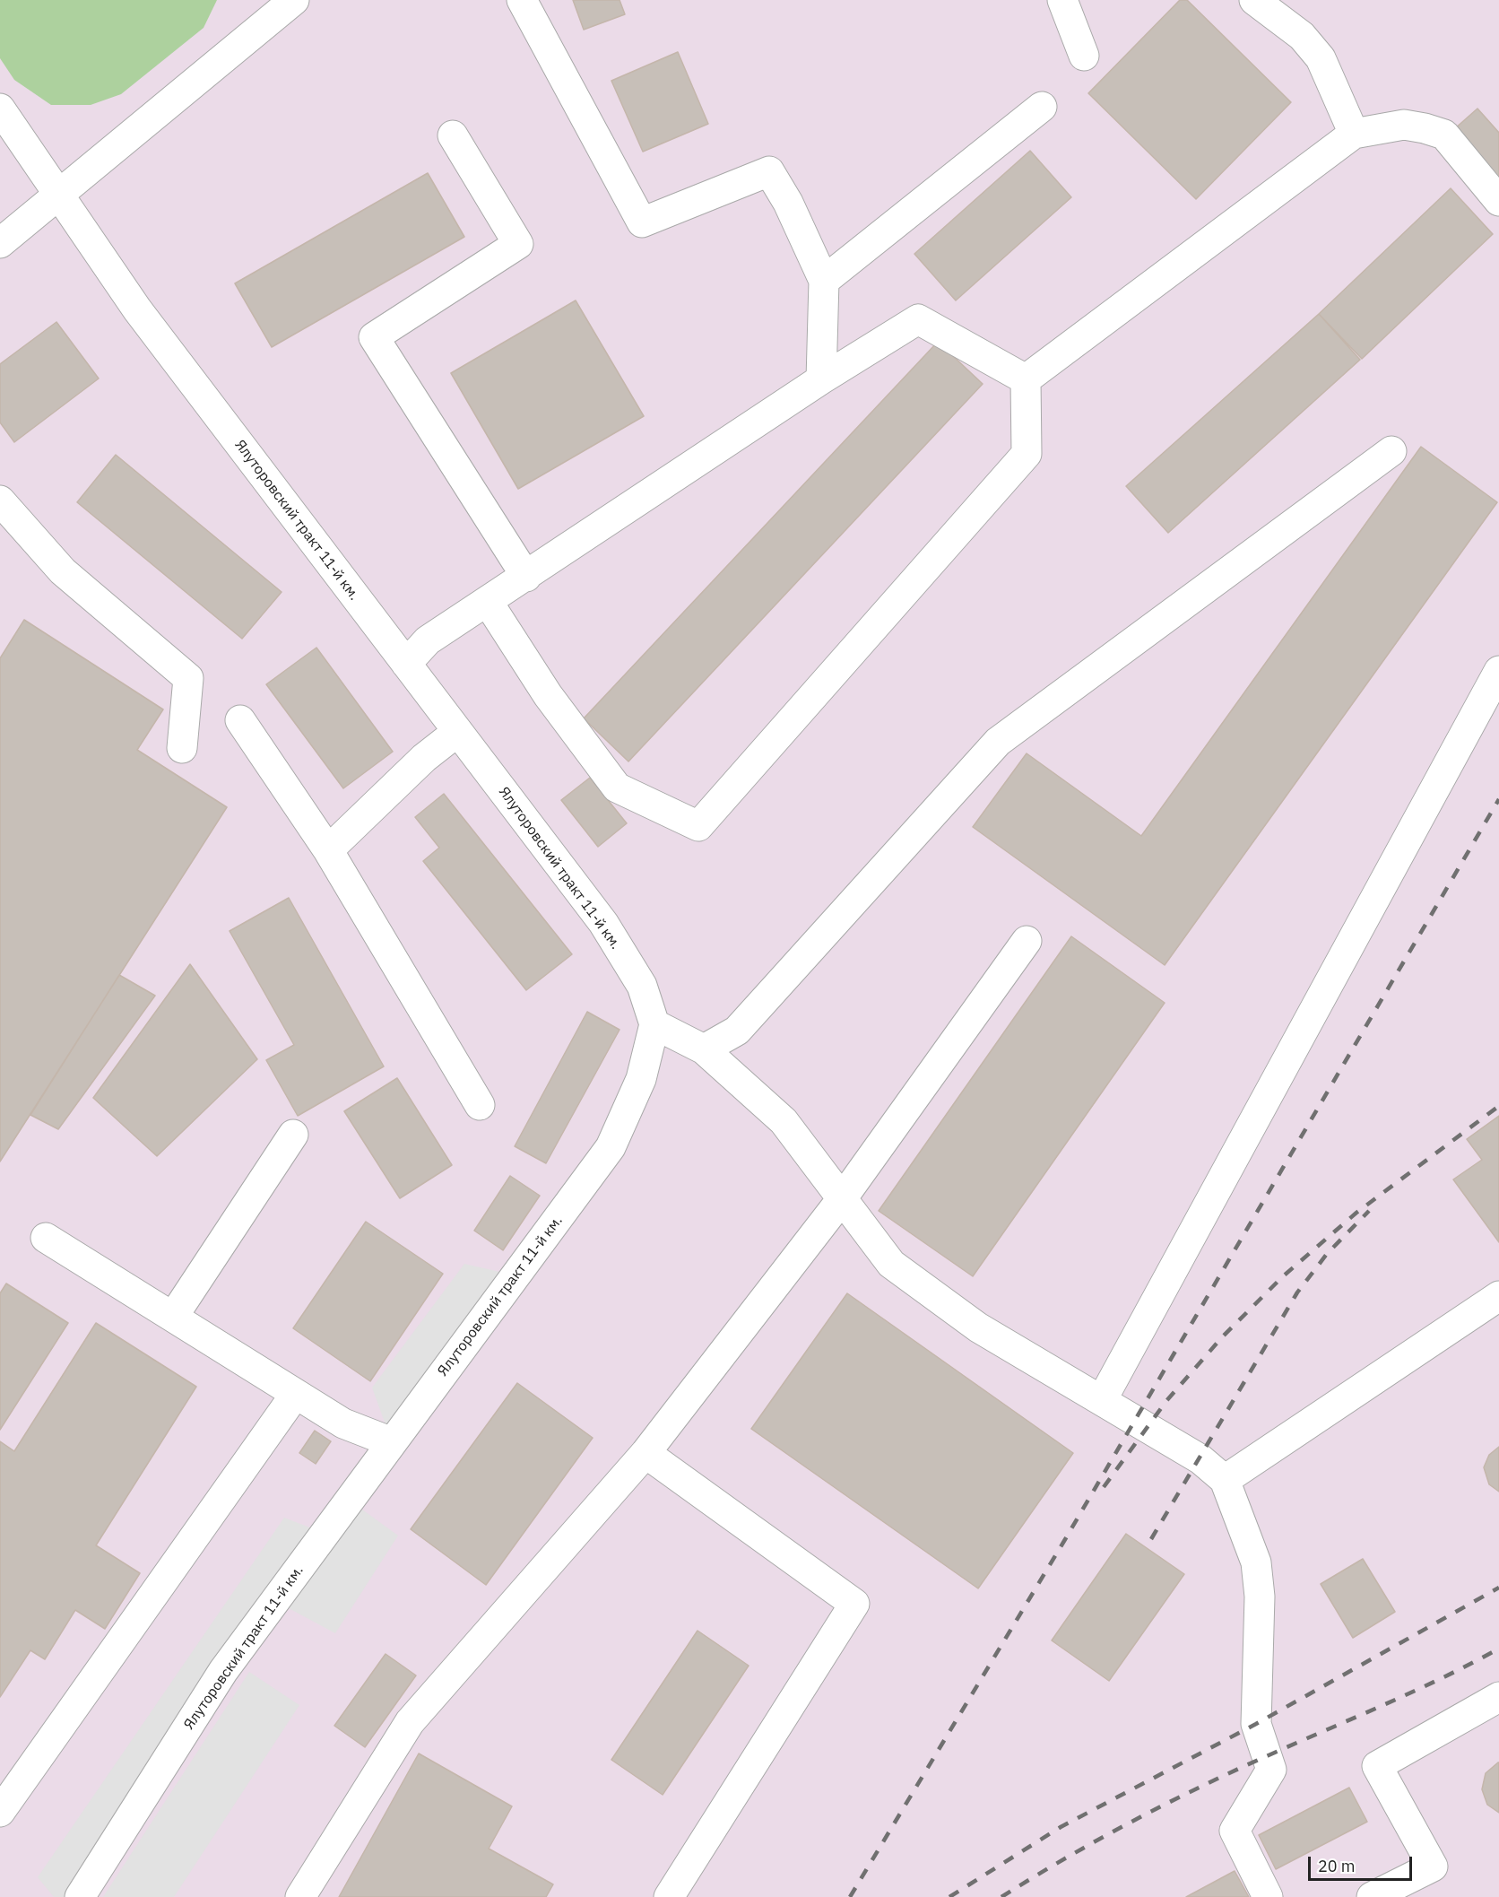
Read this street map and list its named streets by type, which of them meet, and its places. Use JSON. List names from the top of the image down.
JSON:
{
  "streets": {
    "street": ["Ялуторовский тракт 11-й км."]
  },
  "scale_bar": "20 m"
}
